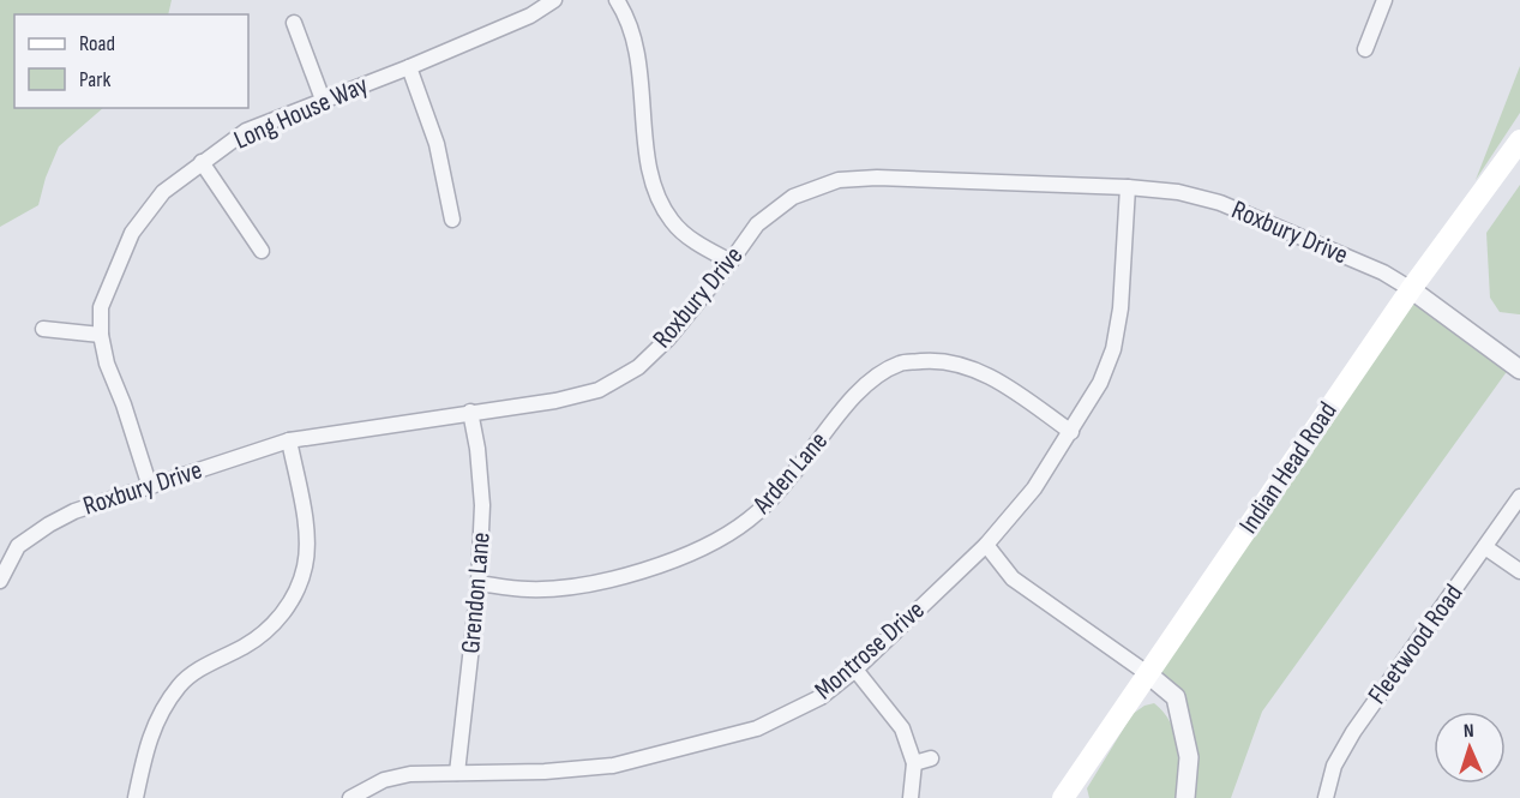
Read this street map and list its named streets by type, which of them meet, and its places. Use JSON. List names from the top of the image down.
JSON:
{
  "streets": {
    "main road": ["Indian Head Road"],
    "street": [
      "Long House Way",
      "Roxbury Drive",
      "Arden Lane",
      "Grendon Lane",
      "Fleetwood Road",
      "Montrose Drive"
    ]
  },
  "crossings": [
    ["Long House Way", "Roxbury Drive"],
    ["Roxbury Drive", "Indian Head Road"],
    ["Roxbury Drive", "Grendon Lane"],
    ["Roxbury Drive", "Montrose Drive"],
    ["Arden Lane", "Grendon Lane"],
    ["Arden Lane", "Montrose Drive"],
    ["Grendon Lane", "Montrose Drive"]
  ],
  "legend": ["Road", "Park"],
  "north": "top"
}
